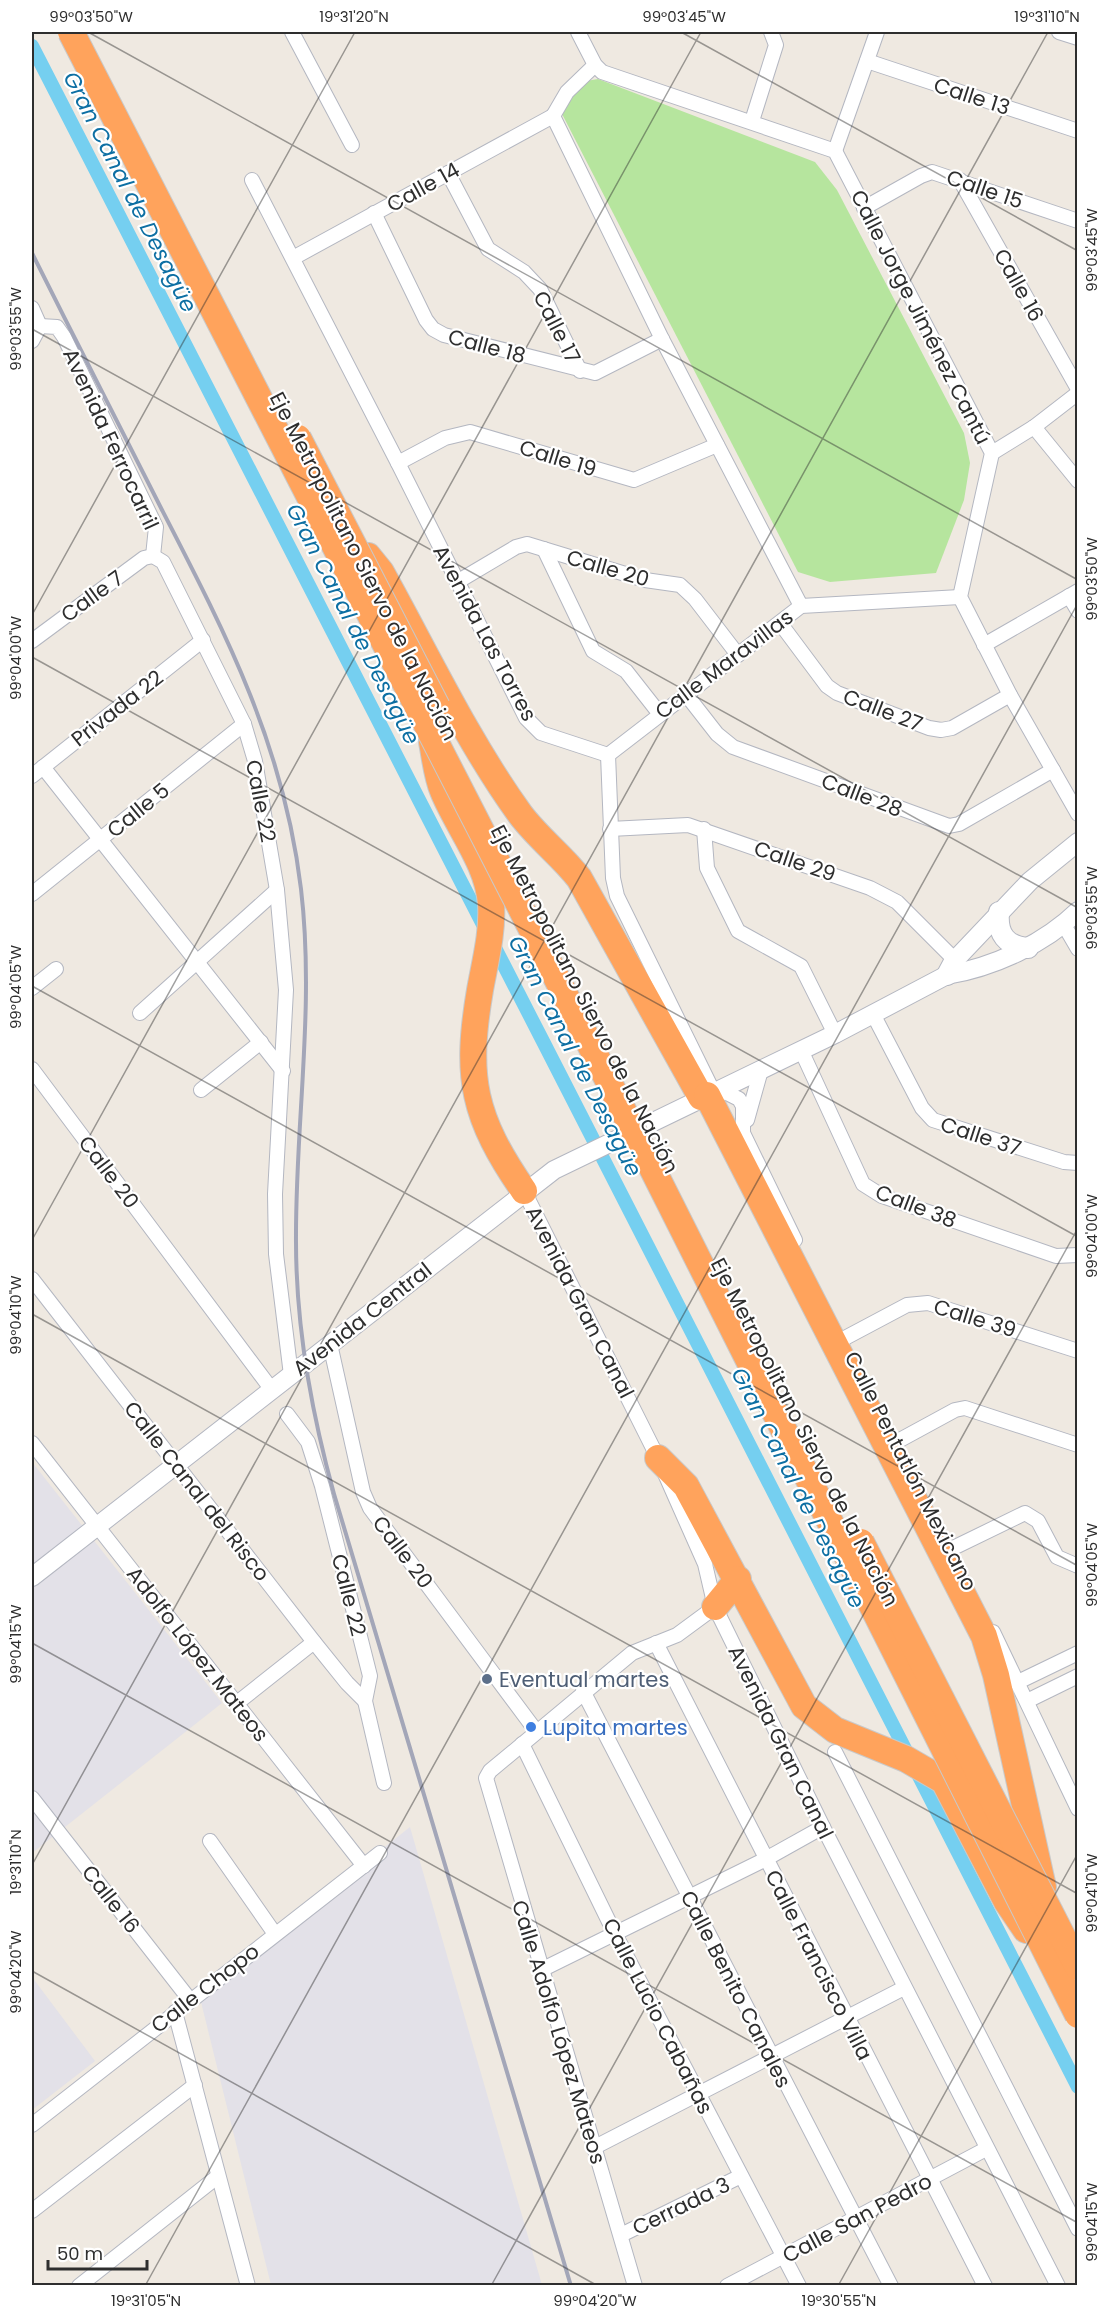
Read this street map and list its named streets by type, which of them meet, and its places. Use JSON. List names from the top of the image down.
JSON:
{
  "streets": {
    "highway": ["Eje Metropolitano Siervo de la Nación"],
    "street": [
      "Calle 13",
      "Calle 14",
      "Calle 15",
      "Calle 16",
      "Calle Jorge Jiménez Cantú",
      "Calle 17",
      "Calle 18",
      "Avenida Ferrocarril",
      "Calle 19",
      "Calle 20",
      "Calle 7",
      "Avenida Las Torres",
      "Calle Maravillas",
      "Privada 22",
      "Calle 27",
      "Calle 28",
      "Calle 22",
      "Calle 5",
      "Calle 29",
      "Calle 37",
      "Calle 38",
      "Avenida Gran Canal",
      "Calle 39",
      "Avenida Central",
      "Calle Pentatlón Mexicano",
      "Calle Canal del Risco",
      "Adolfo López Mateos",
      "Calle Francisco Villa",
      "Calle Chopo",
      "Calle Benito Canales",
      "Calle Lucio Cabañas",
      "Calle Adolfo López Mateos",
      "Cerrada 3",
      "Calle San Pedro"
    ]
  },
  "crossings": [
    ["Calle 14", "Calle 17"],
    ["Calle 14", "Calle 18"],
    ["Calle 14", "Avenida Las Torres"],
    ["Calle 15", "Calle 16"],
    ["Calle 15", "Calle Jorge Jiménez Cantú"],
    ["Calle 16", "Calle Chopo"],
    ["Calle Jorge Jiménez Cantú", "Calle Maravillas"],
    ["Calle 17", "Calle 18"],
    ["Avenida Ferrocarril", "Calle 7"],
    ["Avenida Ferrocarril", "Calle 22"],
    ["Calle 19", "Avenida Las Torres"],
    ["Calle 20", "Avenida Las Torres"],
    ["Calle 20", "Calle Maravillas"],
    ["Calle 20", "Avenida Central"],
    ["Calle 7", "Calle 22"],
    ["Avenida Las Torres", "Calle Maravillas"],
    ["Calle Maravillas", "Calle 27"],
    ["Calle Maravillas", "Calle 28"],
    ["Privada 22", "Calle 22"],
    ["Calle 22", "Calle 5"],
    ["Calle 22", "Avenida Central"],
    ["Calle 22", "Calle Canal del Risco"],
    ["Calle 29", "Avenida Central"],
    ["Calle 37", "Avenida Central"],
    ["Calle 38", "Avenida Central"],
    ["Avenida Gran Canal", "Avenida Central"],
    ["Avenida Gran Canal", "Calle San Pedro"],
    ["Calle 39", "Calle Pentatlón Mexicano"],
    ["Avenida Central", "Calle Pentatlón Mexicano"],
    ["Avenida Central", "Calle Canal del Risco"],
    ["Avenida Central", "Adolfo López Mateos"],
    ["Adolfo López Mateos", "Calle Chopo"],
    ["Calle Francisco Villa", "Calle San Pedro"],
    ["Calle Benito Canales", "Calle San Pedro"],
    ["Calle Lucio Cabañas", "Calle Adolfo López Mateos"],
    ["Calle Lucio Cabañas", "Cerrada 3"],
    ["Calle Lucio Cabañas", "Calle San Pedro"],
    ["Calle Adolfo López Mateos", "Cerrada 3"]
  ],
  "water": ["Gran Canal de Desagüe"],
  "places": ["Eventual martes", "Lupita martes"],
  "scale_bar": "50 m",
  "coordinates": [
    "99°03'50\"W",
    "19°31'20\"N",
    "99°03'45\"W",
    "19°31'10\"N",
    "99°03'55\"W",
    "99°04'00\"W",
    "99°04'05\"W",
    "99°04'10\"W",
    "99°04'15\"W",
    "99°04'20\"W",
    "19°31'05\"N",
    "19°30'55\"N"
  ]
}
